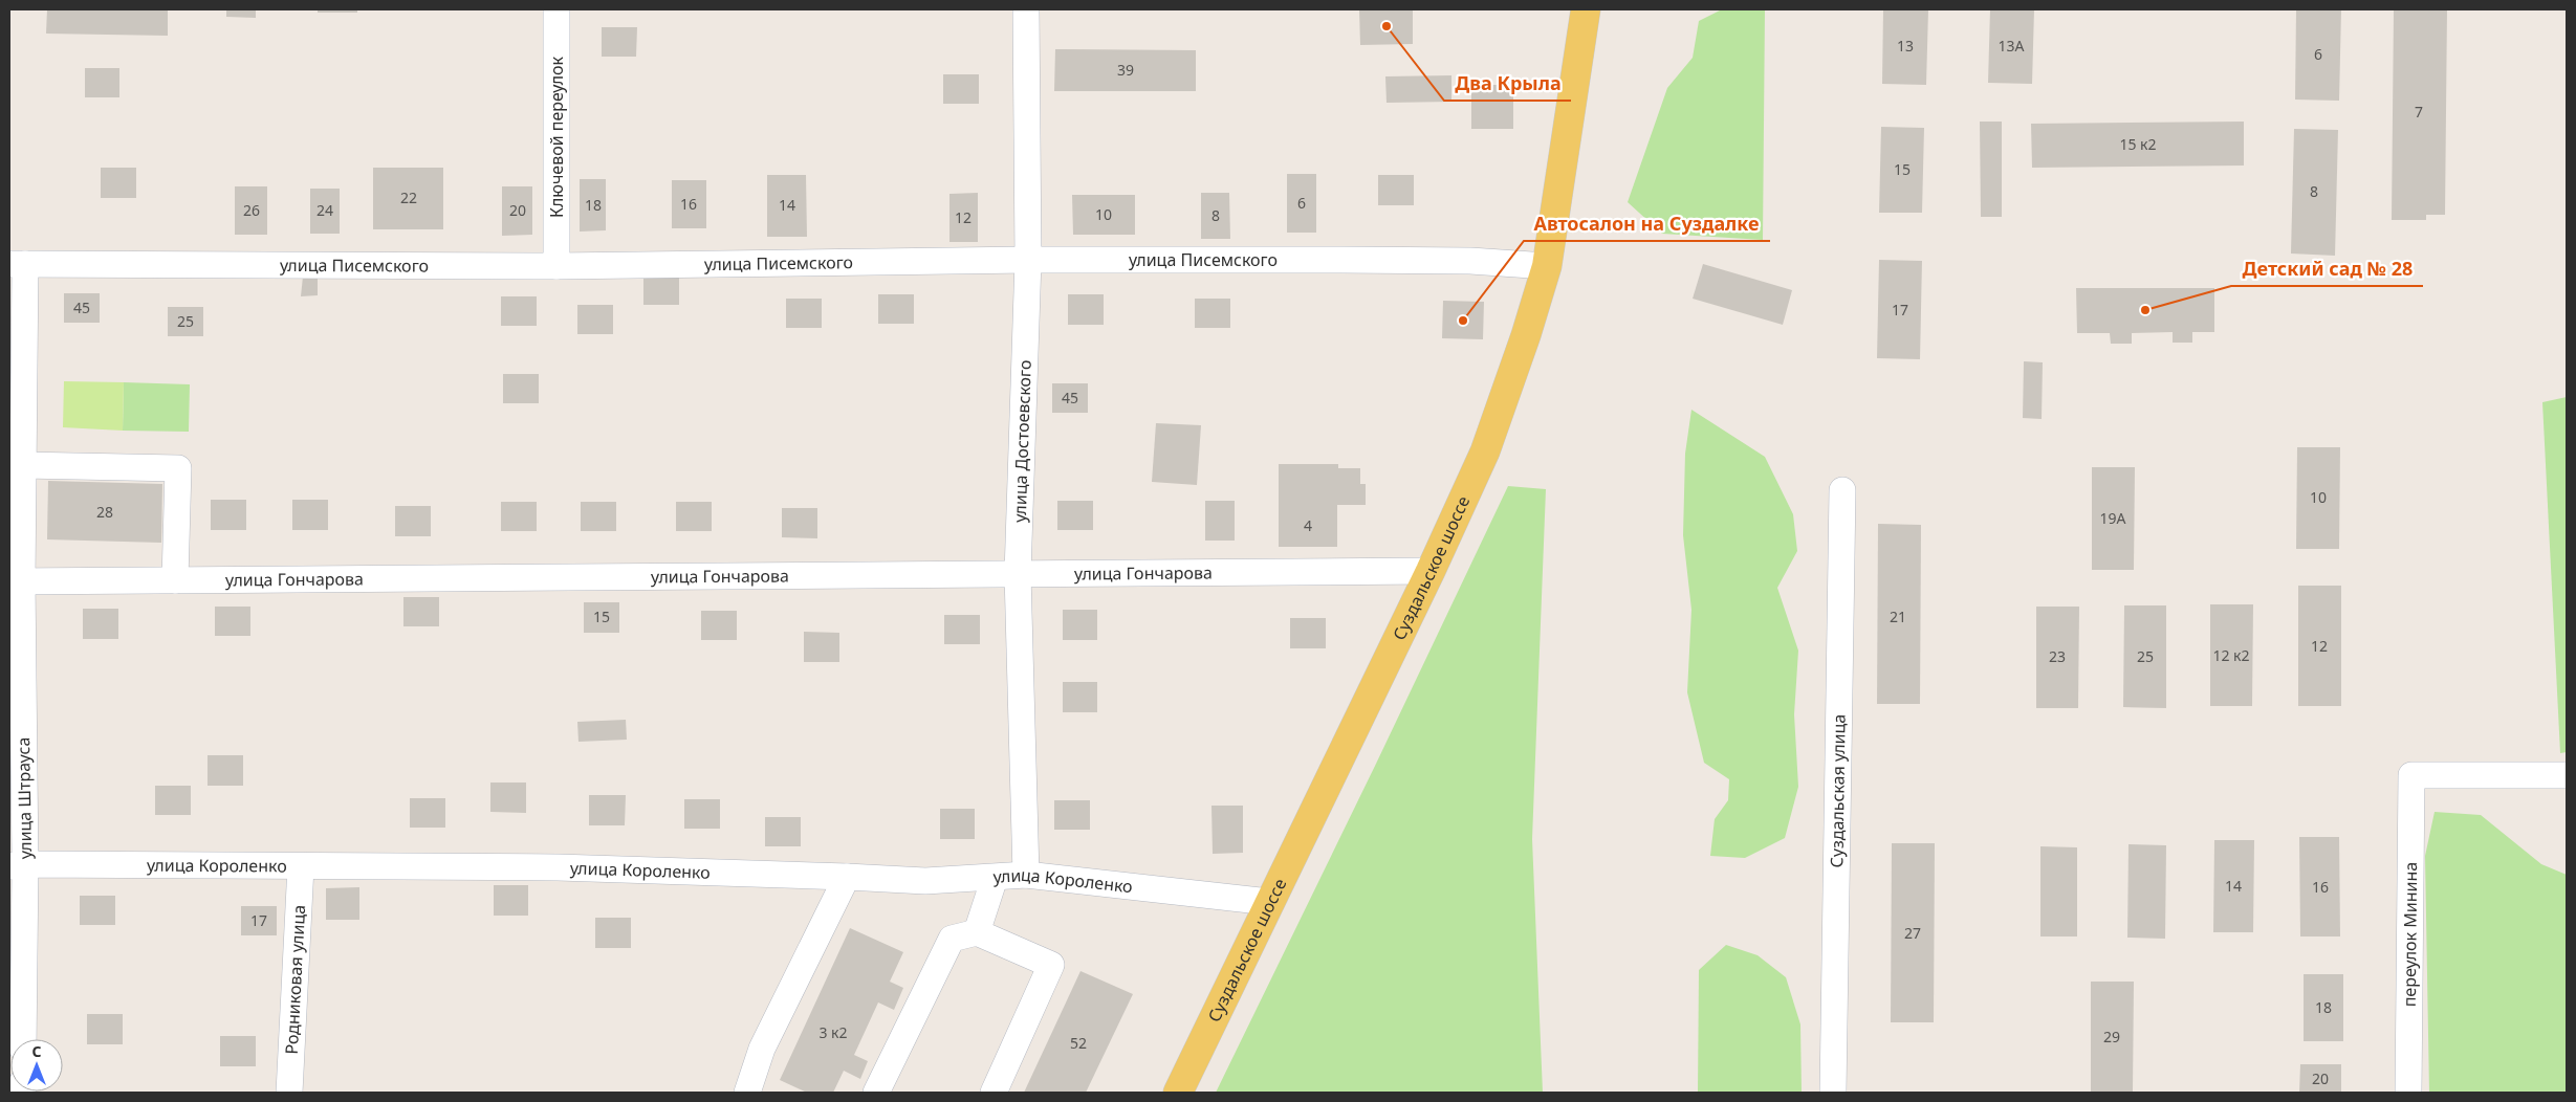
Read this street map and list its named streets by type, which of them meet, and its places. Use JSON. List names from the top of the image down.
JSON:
{
  "streets": {
    "main road": ["Суздальское шоссе"],
    "street": [
      "Ключевой переулок",
      "улица Писемского",
      "улица Достоевского",
      "улица Гончарова",
      "Суздальская улица",
      "улица Штрауса",
      "улица Короленко",
      "переулок Минина",
      "Родниковая улица"
    ]
  },
  "crossings": [
    ["Ключевой переулок", "улица Писемского"],
    ["улица Писемского", "улица Достоевского"],
    ["улица Писемского", "Суздальское шоссе"],
    ["улица Писемского", "улица Штрауса"],
    ["улица Достоевского", "улица Гончарова"],
    ["улица Достоевского", "улица Короленко"],
    ["Суздальское шоссе", "улица Гончарова"],
    ["Суздальское шоссе", "улица Короленко"],
    ["улица Гончарова", "улица Штрауса"],
    ["улица Штрауса", "улица Короленко"],
    ["улица Короленко", "Родниковая улица"]
  ],
  "places": ["Два Крыла", "Детский сад № 28", "Автосалон на Суздалке"],
  "house_numbers": [
    "13",
    "13А",
    "6",
    "39",
    "7",
    "15 к2",
    "15",
    "8",
    "22",
    "6",
    "16",
    "18",
    "14",
    "26",
    "24",
    "20",
    "10",
    "8",
    "12",
    "45",
    "17",
    "25",
    "45",
    "10",
    "28",
    "19А",
    "4",
    "15",
    "21",
    "12",
    "12 к2",
    "23",
    "25",
    "14",
    "16",
    "17",
    "27",
    "18",
    "3 к2",
    "29",
    "52",
    "20"
  ],
  "north": "top"
}
